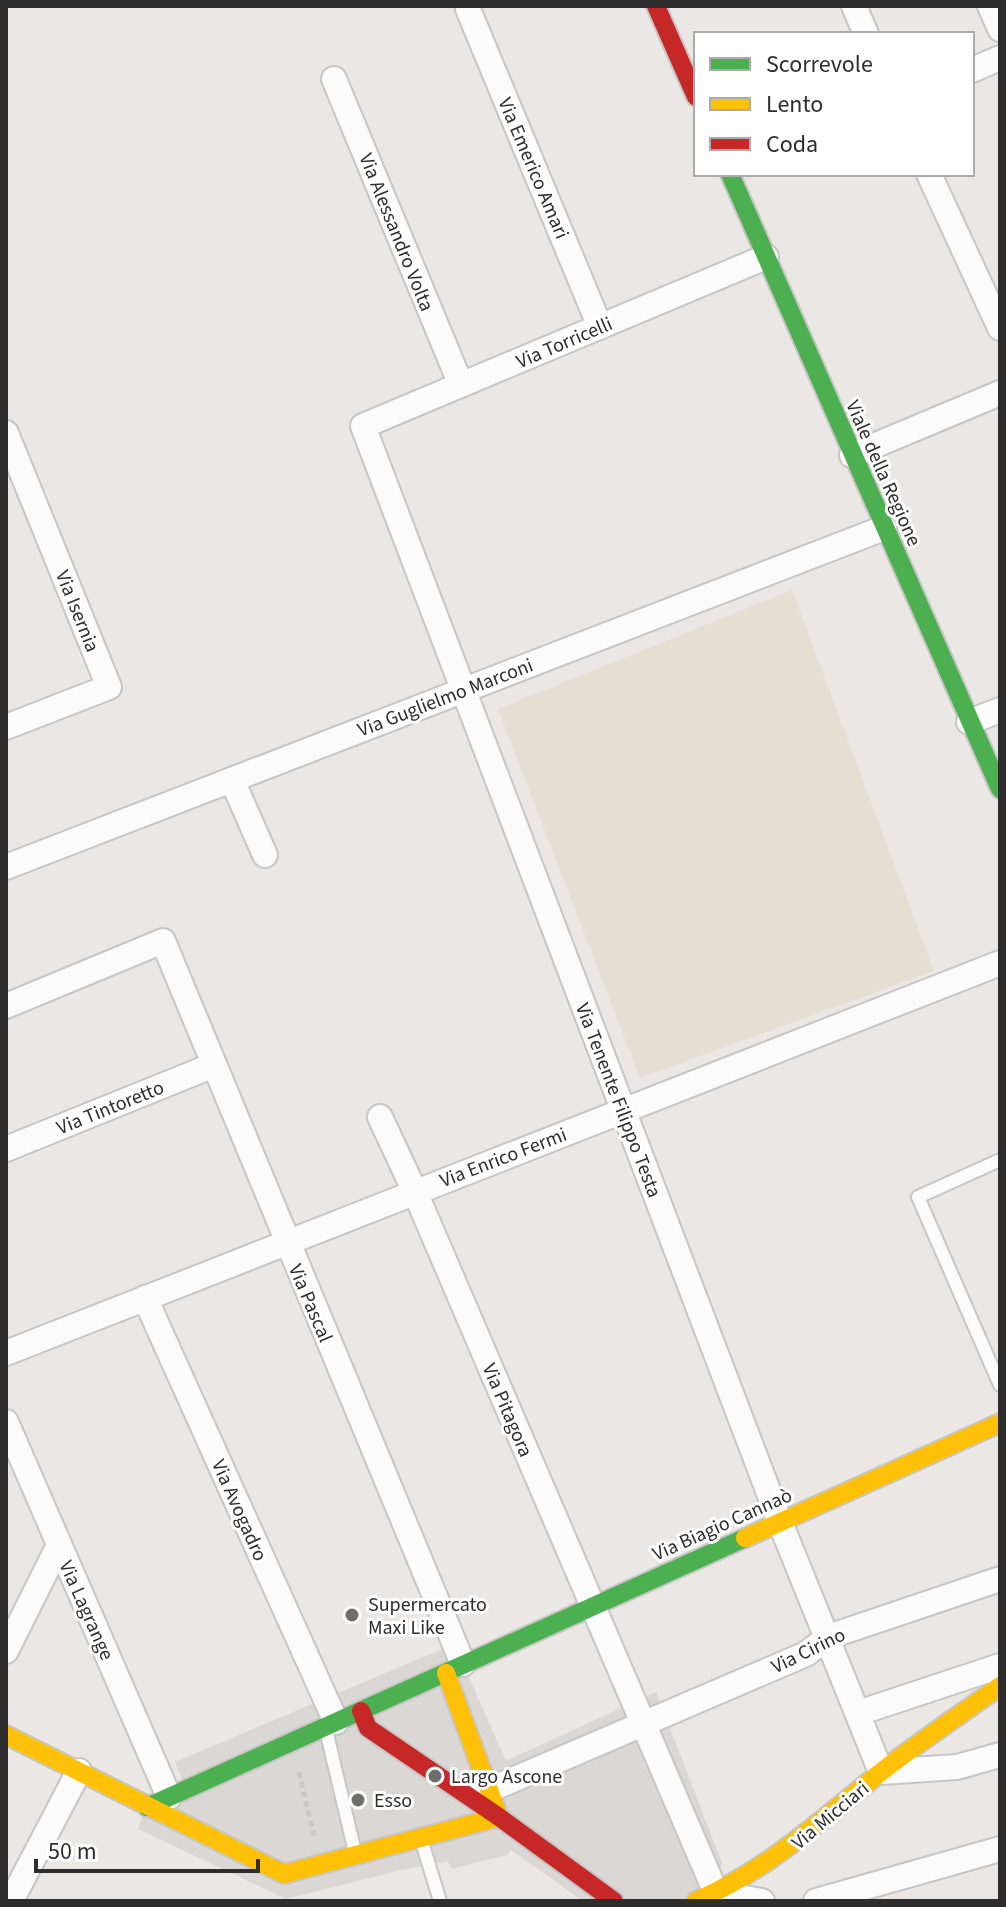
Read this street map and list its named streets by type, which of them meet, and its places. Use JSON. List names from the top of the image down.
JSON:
{
  "streets": {
    "street": [
      "Via Emerico Amari",
      "Via Alessandro Volta",
      "Via Torricelli",
      "Viale della Regione",
      "Via Isernia",
      "Via Guglielmo Marconi",
      "Via Tenente Filippo Testa",
      "Via Tintoretto",
      "Via Enrico Fermi",
      "Via Pascal",
      "Via Pitagora",
      "Via Avogadro",
      "Via Biagio Cannaò",
      "Via Lagrange",
      "Via Cirino",
      "Via Micciari"
    ]
  },
  "crossings": [
    ["Via Emerico Amari", "Via Torricelli"],
    ["Via Alessandro Volta", "Via Torricelli"],
    ["Via Torricelli", "Viale della Regione"],
    ["Via Torricelli", "Via Tenente Filippo Testa"],
    ["Viale della Regione", "Via Guglielmo Marconi"],
    ["Via Guglielmo Marconi", "Via Tenente Filippo Testa"],
    ["Via Tenente Filippo Testa", "Via Enrico Fermi"],
    ["Via Tenente Filippo Testa", "Via Biagio Cannaò"],
    ["Via Tenente Filippo Testa", "Via Cirino"],
    ["Via Tenente Filippo Testa", "Via Micciari"],
    ["Via Tintoretto", "Via Pascal"],
    ["Via Enrico Fermi", "Via Pascal"],
    ["Via Enrico Fermi", "Via Pitagora"],
    ["Via Enrico Fermi", "Via Avogadro"],
    ["Via Pascal", "Via Biagio Cannaò"],
    ["Via Pitagora", "Via Biagio Cannaò"],
    ["Via Pitagora", "Via Cirino"],
    ["Via Pitagora", "Via Micciari"],
    ["Via Avogadro", "Via Biagio Cannaò"],
    ["Via Biagio Cannaò", "Via Lagrange"]
  ],
  "places": ["Supermercato Maxi Like", "Largo Ascone", "Esso"],
  "legend": ["Scorrevole", "Lento", "Coda"],
  "scale_bar": "50 m"
}
